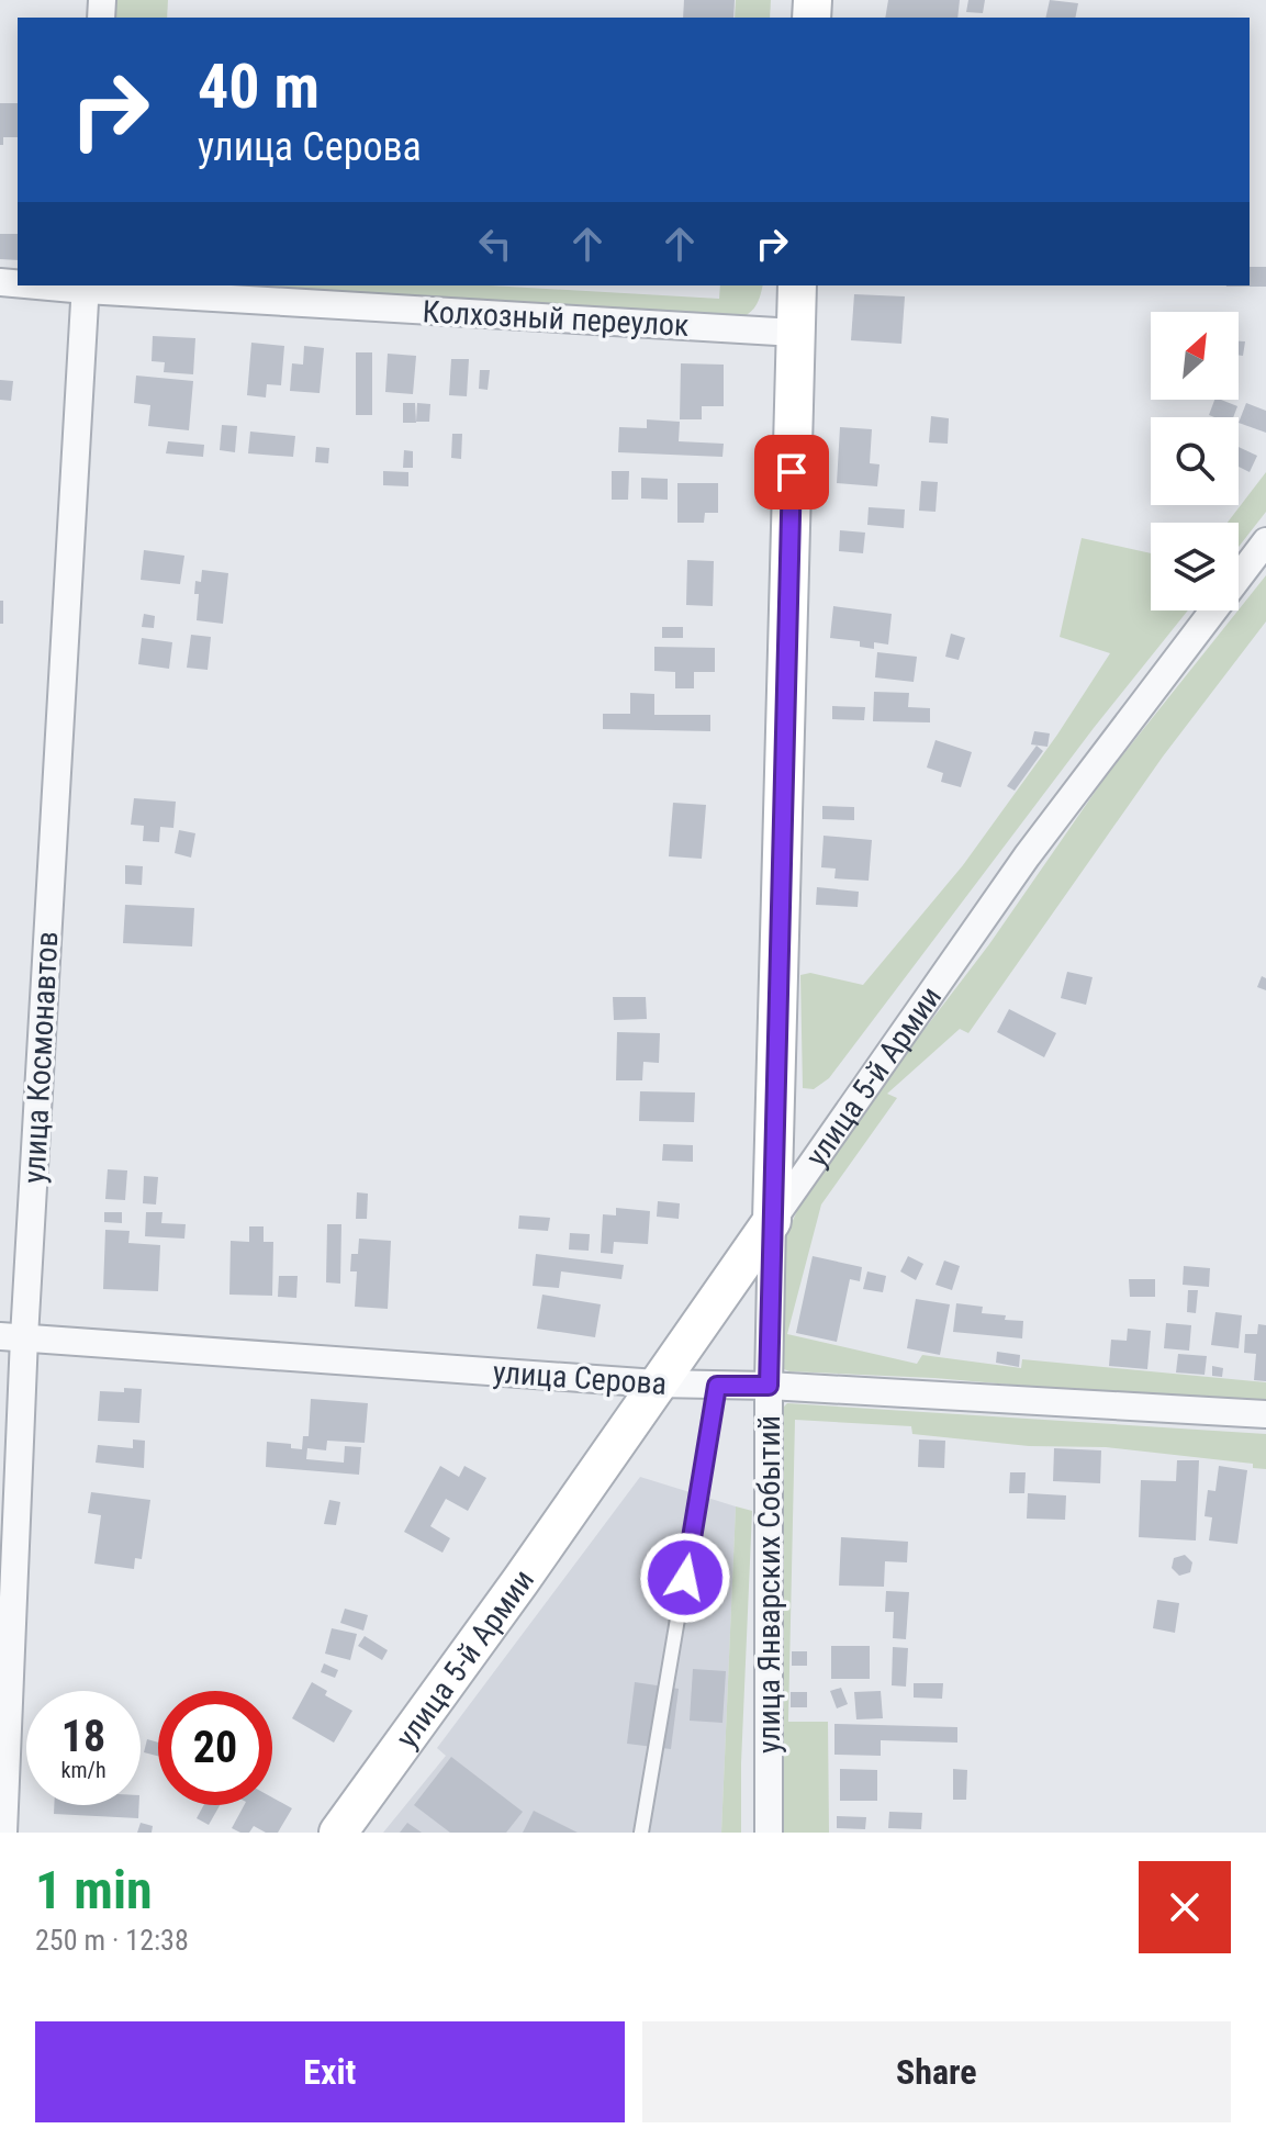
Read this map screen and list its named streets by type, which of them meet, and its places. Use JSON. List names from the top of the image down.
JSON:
{
  "streets": {
    "street": [
      "Колхозный переулок",
      "улица Космонавтов",
      "улица 5-й Армии",
      "улица Серова",
      "улица Январских Событий"
    ]
  },
  "crossings": [
    ["Колхозный переулок", "улица Космонавтов"],
    ["Колхозный переулок", "улица Январских Событий"],
    ["улица Космонавтов", "улица Серова"],
    ["улица 5-й Армии", "улица Серова"],
    ["улица 5-й Армии", "улица Январских Событий"],
    ["улица Серова", "улица Январских Событий"]
  ],
  "north": "top right",
  "page": {
    "turn": ["40 m", "улица Серова"],
    "speed": "18 km/h",
    "limit": "20",
    "heading": ["1 min", "250 m · 12:38"],
    "buttons": ["Exit", "Share"]
  }
}
